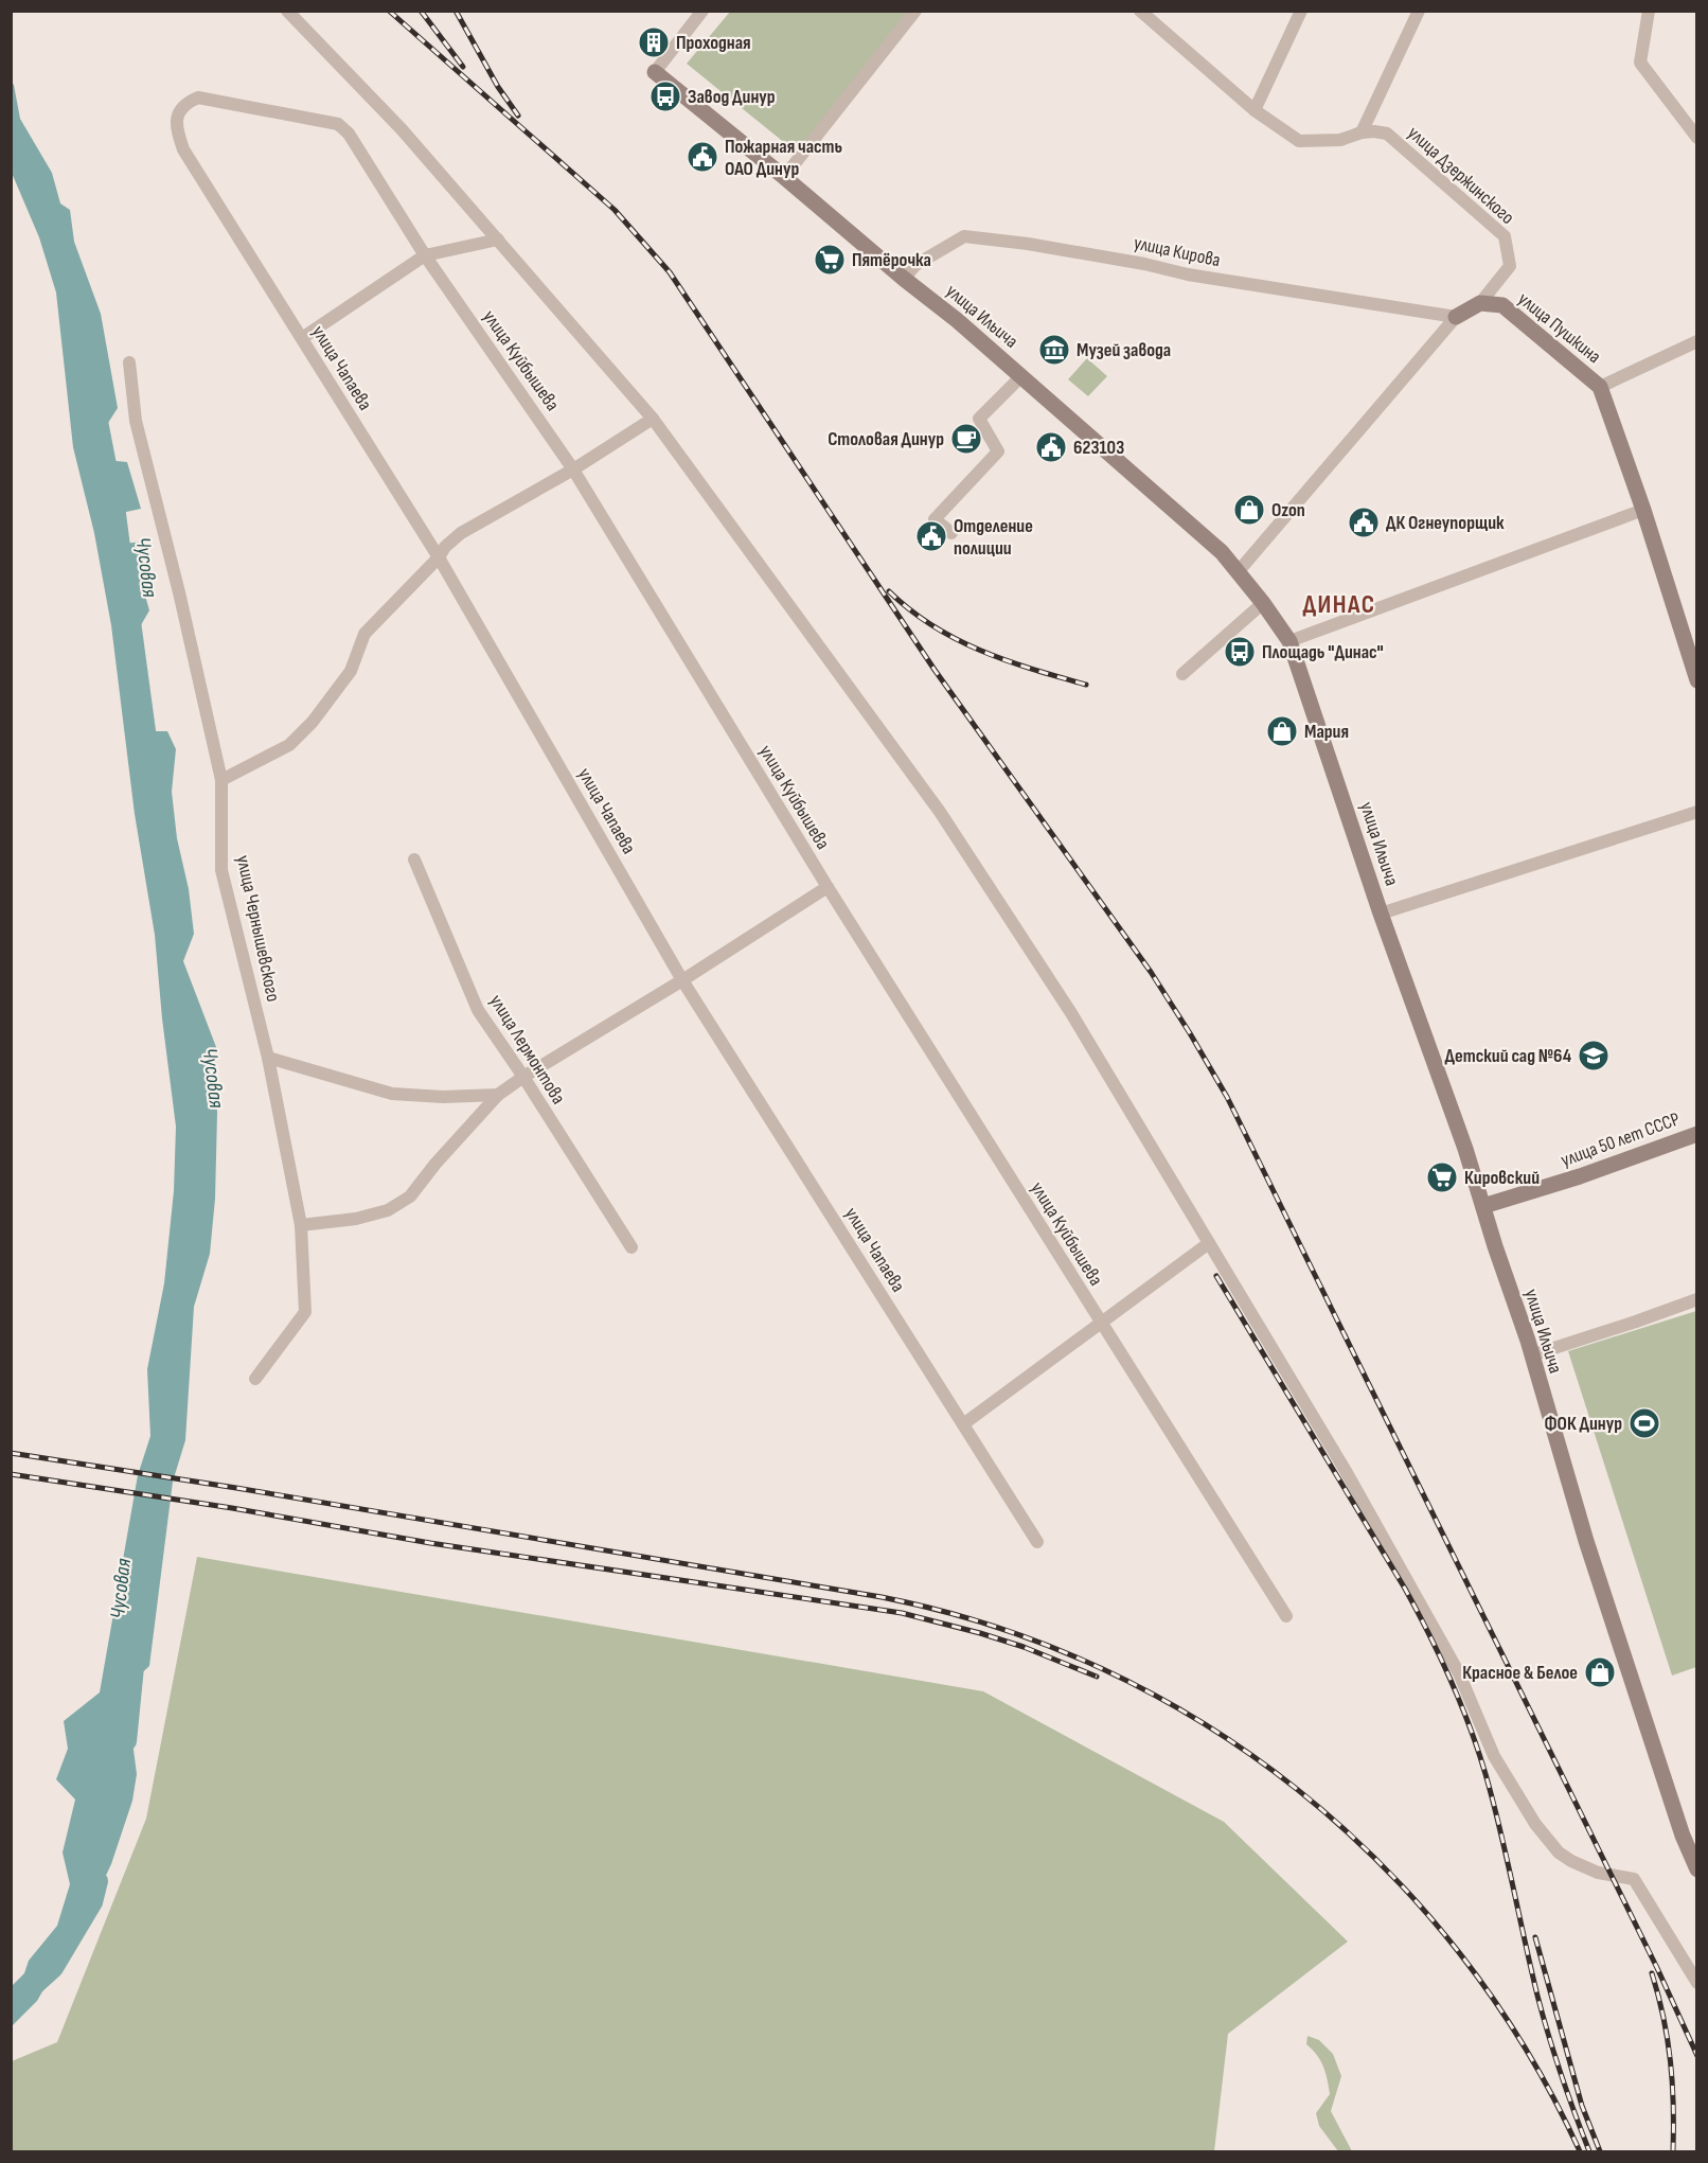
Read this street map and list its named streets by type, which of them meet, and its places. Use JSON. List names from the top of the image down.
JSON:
{
  "streets": {
    "street": [
      "улица Дзержинского",
      "улица Кирова",
      "улица Ильича",
      "улица Пушкина",
      "улица Куйбышева",
      "улица Чапаева",
      "улица Чернышевского",
      "улица Лермонтова",
      "улица 50 лет СССР"
    ]
  },
  "crossings": [
    ["улица Дзержинского", "улица Пушкина"],
    ["улица Кирова", "улица Ильича"],
    ["улица Ильича", "улица 50 лет СССР"],
    ["улица Куйбышева", "улица Чапаева"]
  ],
  "districts": ["ДИНАС"],
  "water": ["Чусовая"],
  "places": {
    "building": ["Проходная"],
    "bus stop": ["Завод Динур", "Площадь \"Динас\""],
    "public building": [
      "Пожарная часть ОАО Динур",
      "623103",
      "ДК Огнеупорщик",
      "Отделение полиции"
    ],
    "supermarket": ["Пятёрочка", "Кировский"],
    "museum": ["Музей завода"],
    "cafe": ["Столовая Динур"],
    "shop": ["Ozon", "Мария", "Красное & Белое"],
    "school or university": ["Детский сад №64"],
    "sports": ["ФОК Динур"]
  }
}
